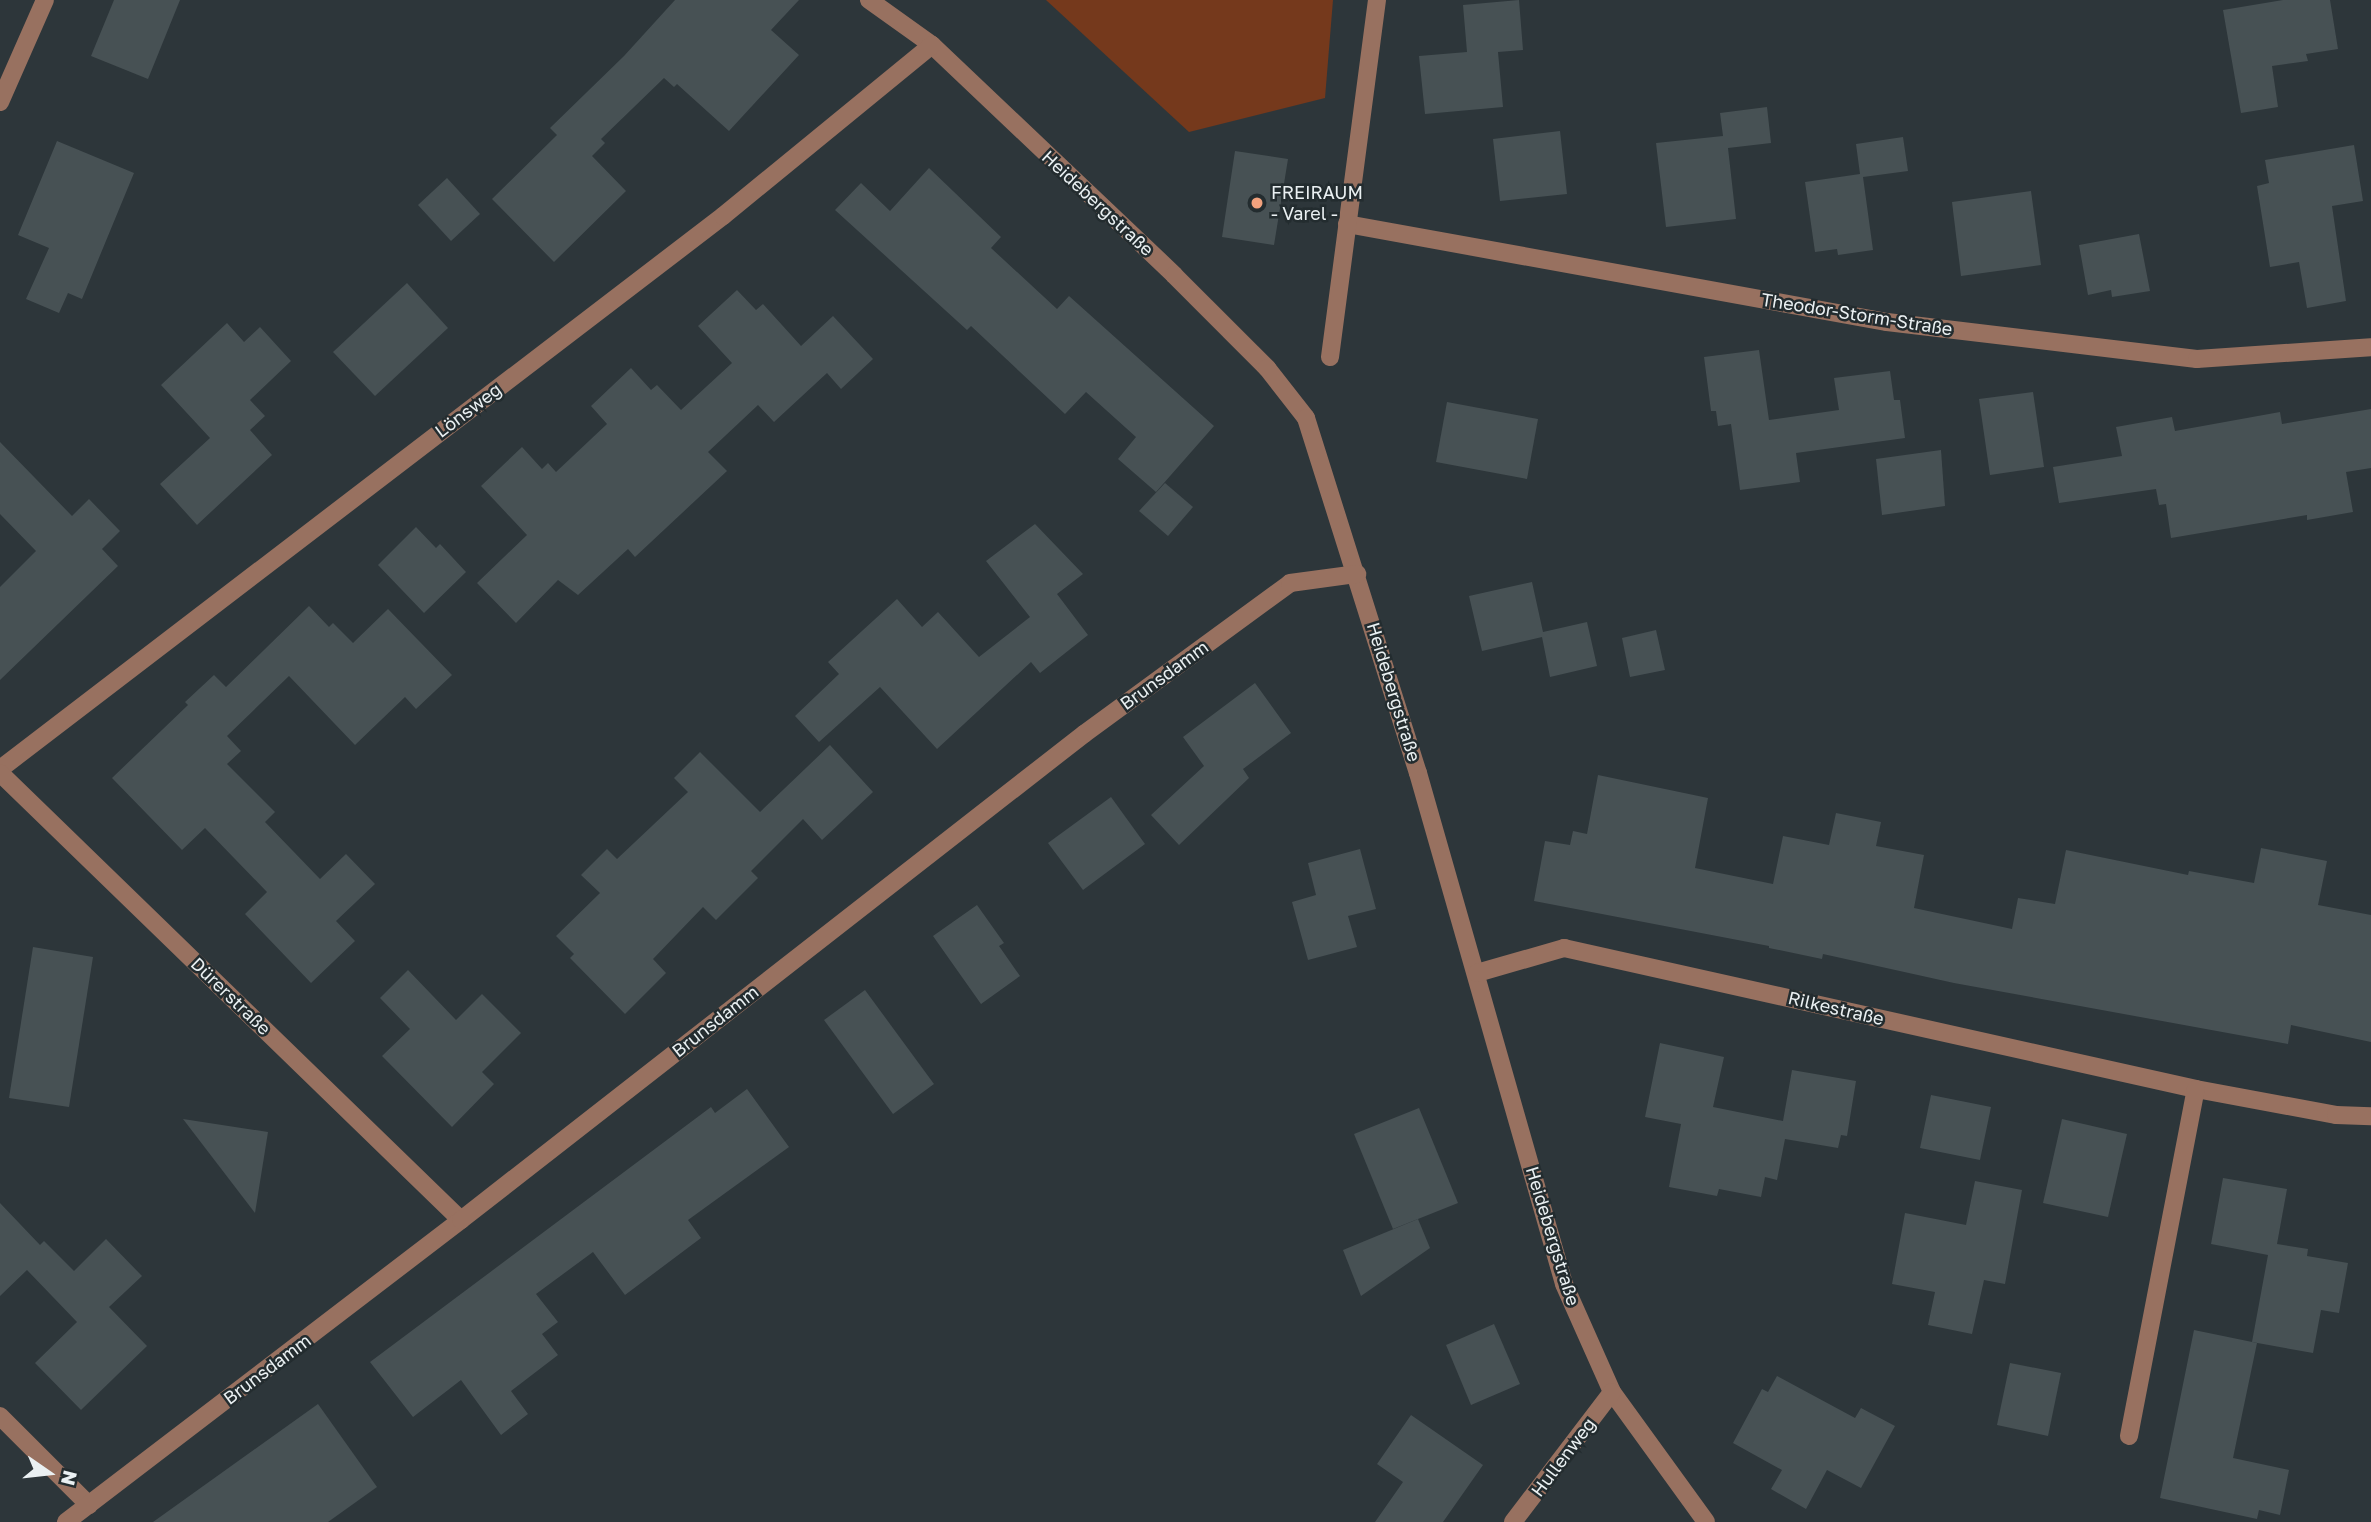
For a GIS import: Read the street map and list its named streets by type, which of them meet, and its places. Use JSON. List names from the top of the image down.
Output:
{
  "streets": {
    "street": [
      "Heidebergstraße",
      "Theodor-Storm-Straße",
      "Lönsweg",
      "Brunsdamm",
      "Dürerstraße",
      "Rilkestraße",
      "Hullenweg"
    ]
  },
  "crossings": [
    ["Heidebergstraße", "Lönsweg"],
    ["Heidebergstraße", "Brunsdamm"],
    ["Heidebergstraße", "Rilkestraße"],
    ["Heidebergstraße", "Hullenweg"],
    ["Lönsweg", "Dürerstraße"],
    ["Brunsdamm", "Dürerstraße"]
  ],
  "places": ["FREIRAUM - Varel -"],
  "north": "right"
}
